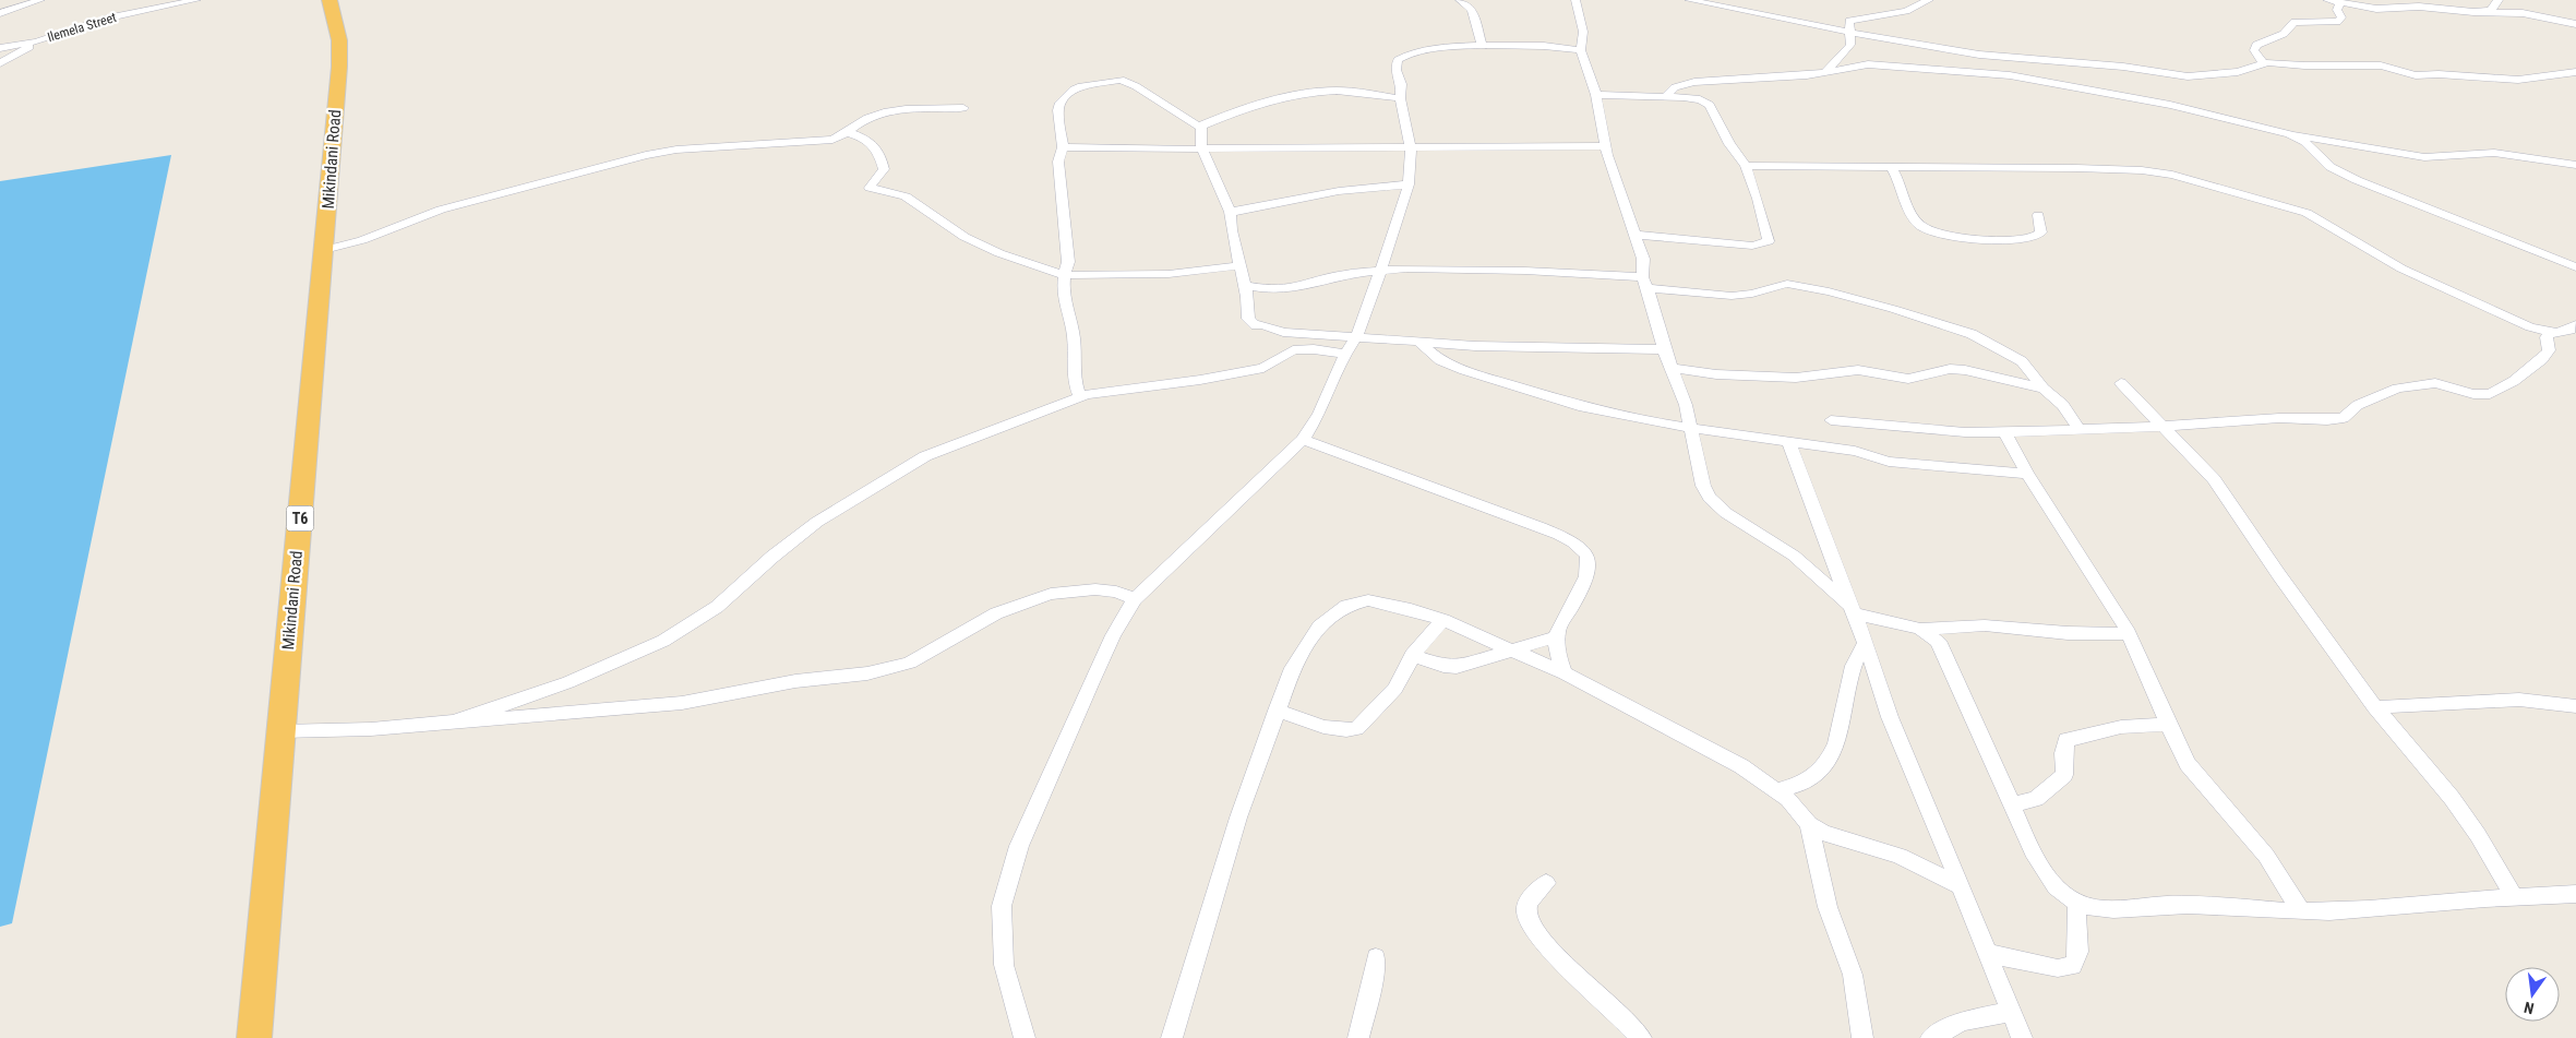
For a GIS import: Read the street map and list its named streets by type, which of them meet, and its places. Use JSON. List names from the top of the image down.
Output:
{
  "streets": {
    "highway": ["Mikindani Road", "T6"],
    "street": ["Ilemela Street"]
  },
  "north": "bottom"
}
